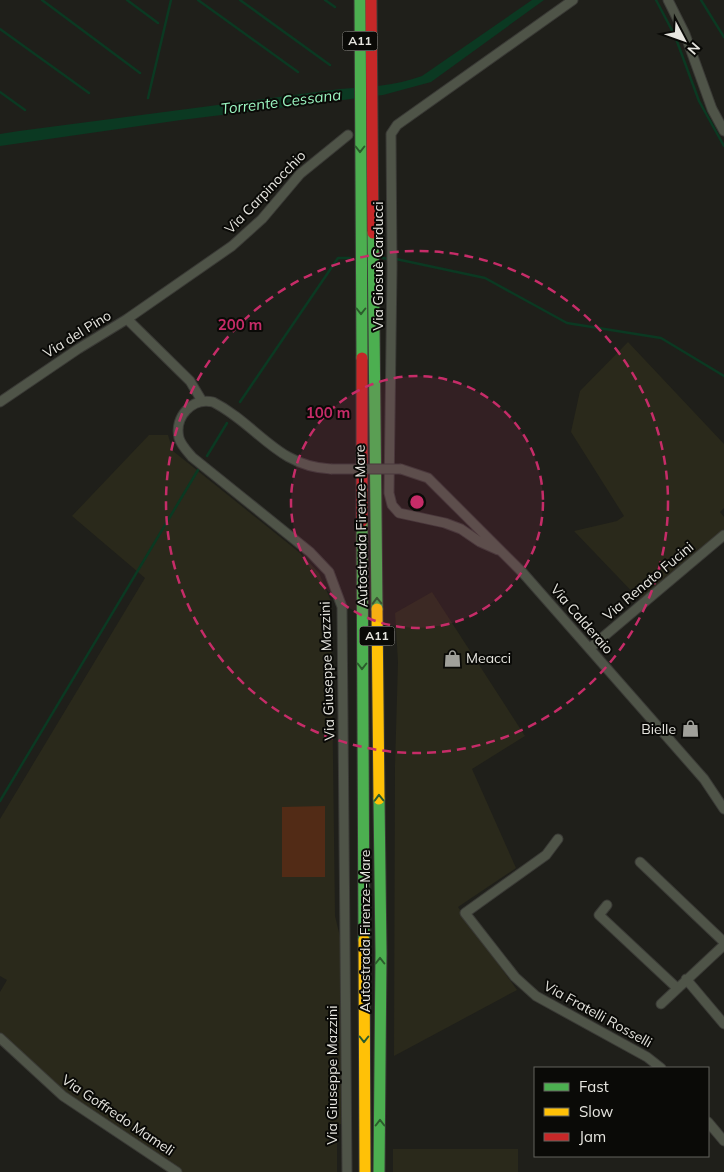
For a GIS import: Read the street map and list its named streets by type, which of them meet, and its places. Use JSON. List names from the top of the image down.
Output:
{
  "streets": {
    "highway": ["A11", "Autostrada Firenze-Mare"],
    "street": [
      "Via Carpinocchio",
      "Via Giosuè Carducci",
      "Via del Pino",
      "Via Renato Fucini",
      "Via Calderaio",
      "Via Giuseppe Mazzini",
      "Via Fratelli Rosselli",
      "Via Goffredo Mameli"
    ]
  },
  "crossings": [
    ["Via Carpinocchio", "Via del Pino"],
    ["Via Giosuè Carducci", "Via Calderaio"],
    ["Via del Pino", "Via Calderaio"],
    ["Via del Pino", "Via Giuseppe Mazzini"],
    ["Via Renato Fucini", "Via Calderaio"],
    ["Via Calderaio", "Via Giuseppe Mazzini"]
  ],
  "water": ["Torrente Cessana"],
  "places": {
    "shop": ["Meacci", "Bielle"]
  },
  "legend": ["Fast", "Slow", "Jam"],
  "north": "bottom right",
  "rings": ["200 m", "100 m"]
}
